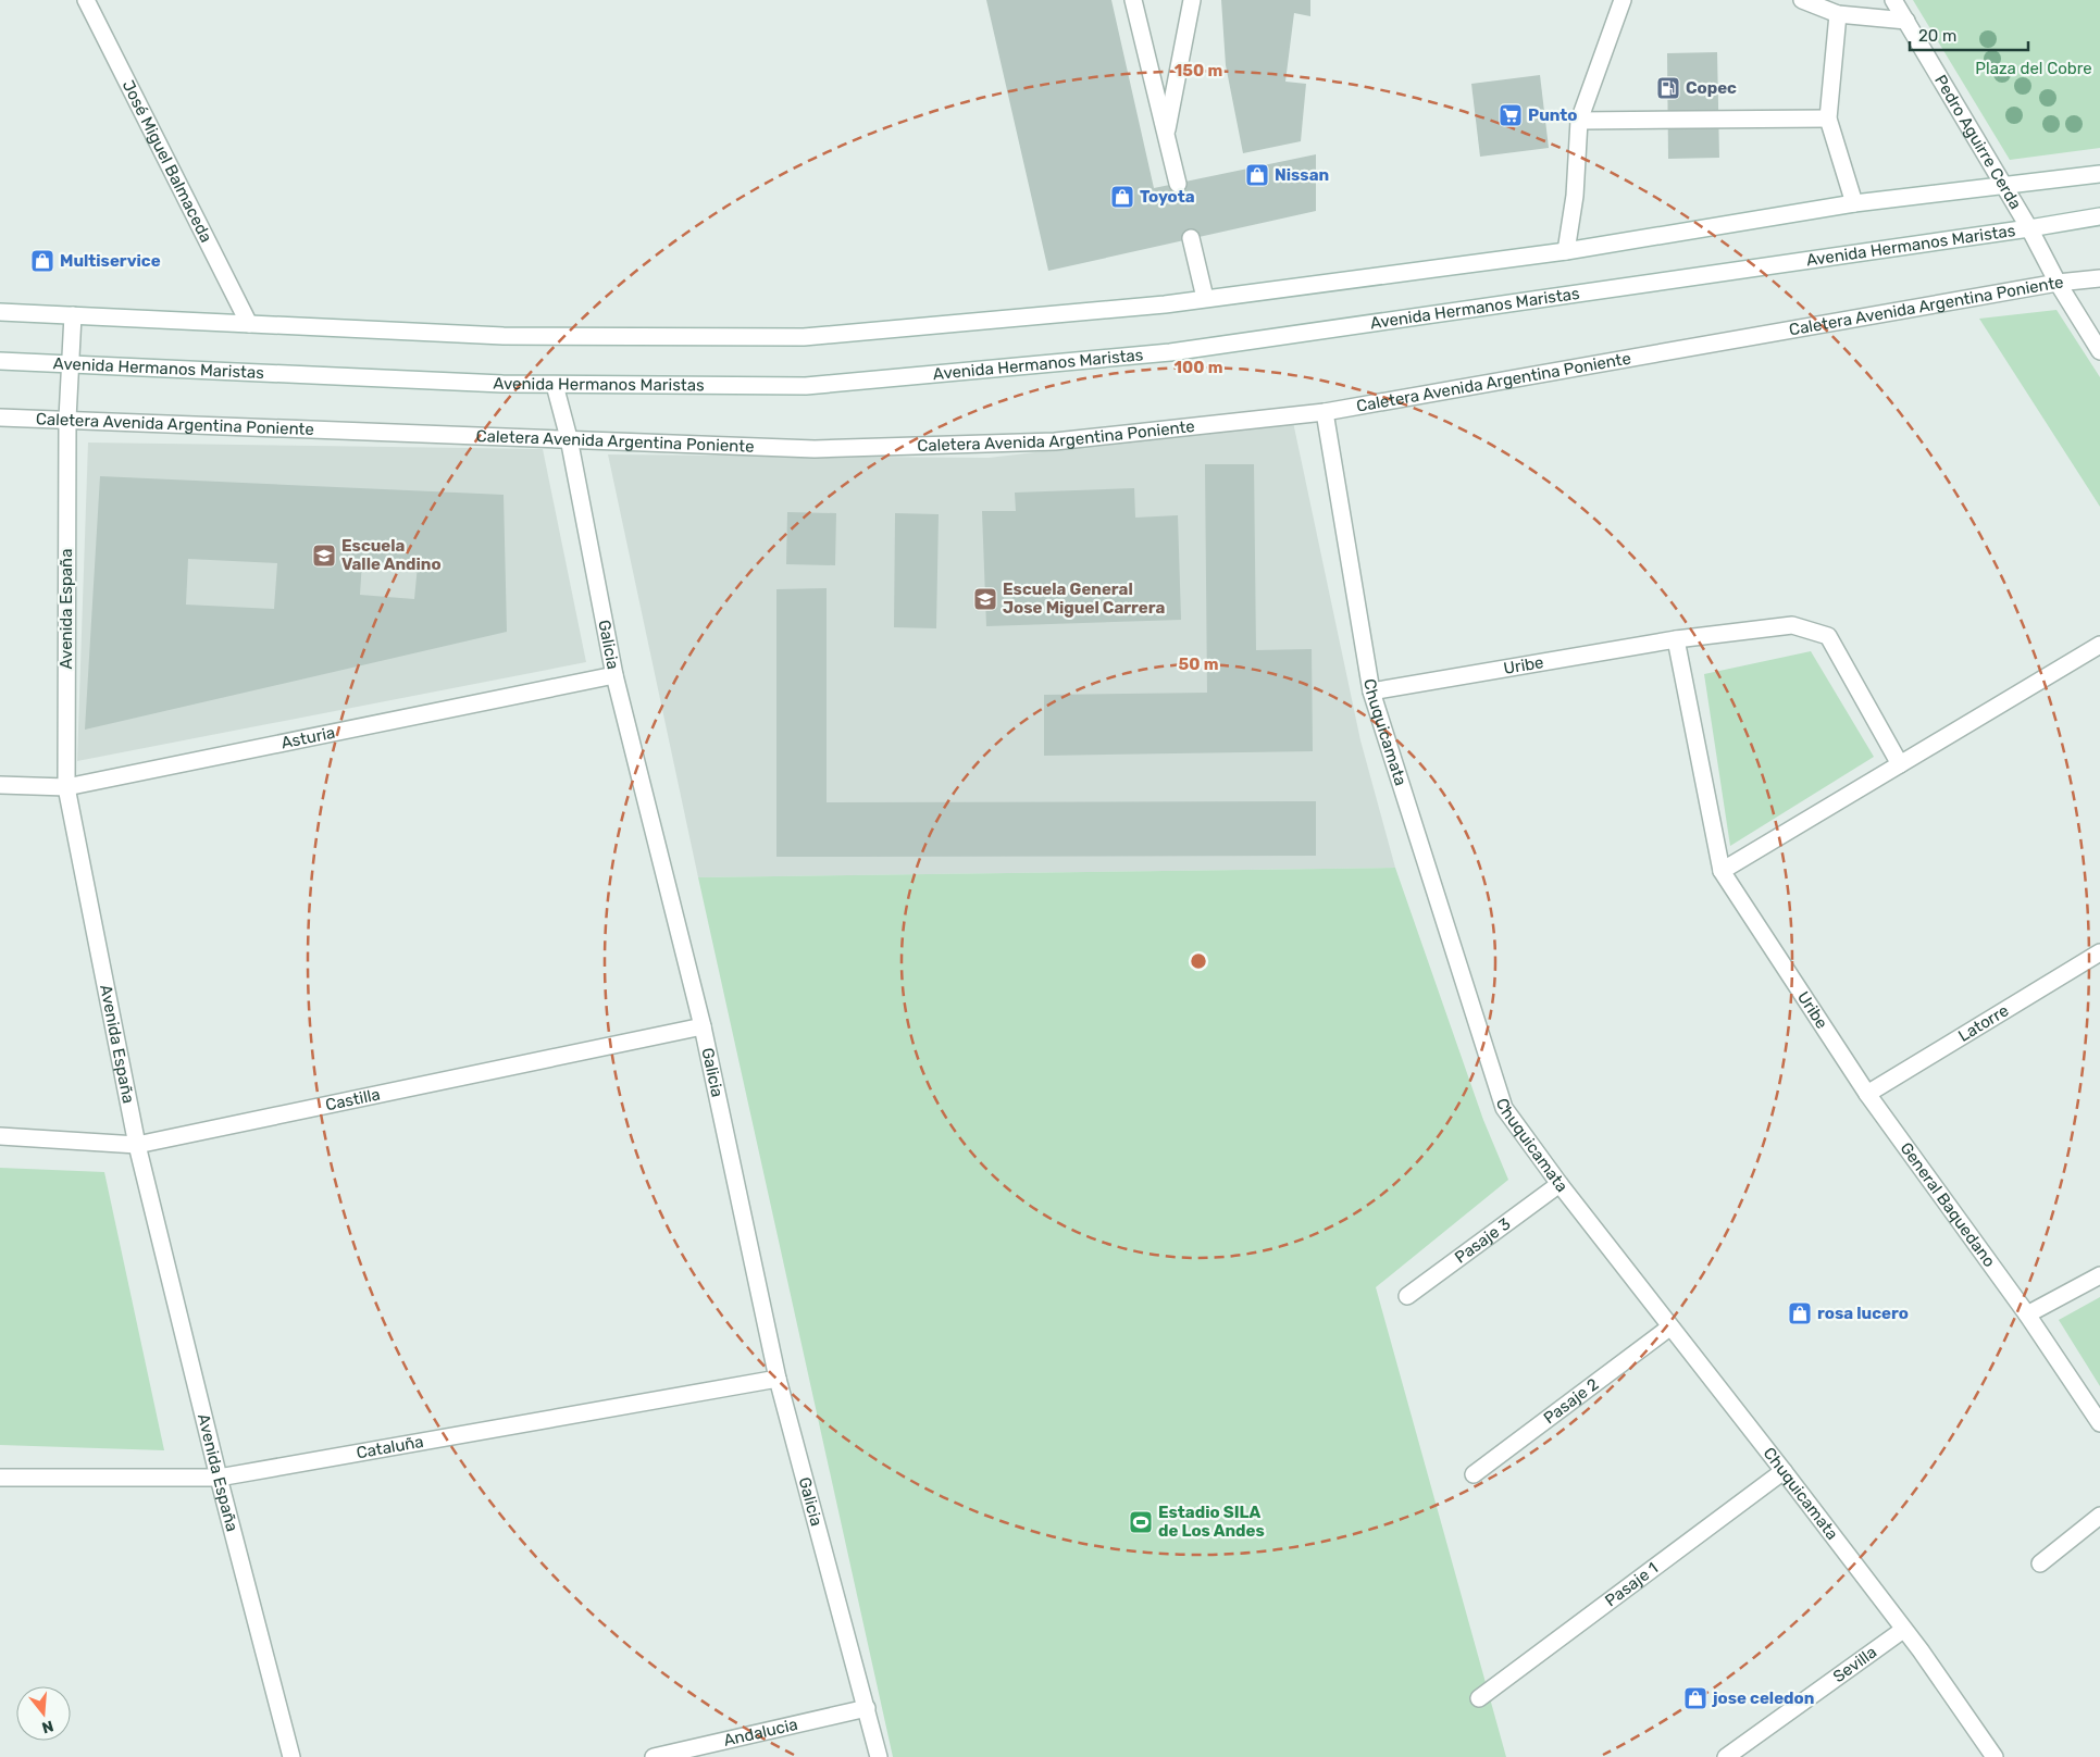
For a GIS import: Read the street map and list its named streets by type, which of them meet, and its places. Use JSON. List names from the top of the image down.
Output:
{
  "streets": {
    "street": [
      "Pedro Aguirre Cerda",
      "José Miguel Balmaceda",
      "Avenida Hermanos Maristas",
      "Caletera Avenida Argentina Poniente",
      "Avenida España",
      "Galicia",
      "Uribe",
      "Chuquicamata",
      "Asturia",
      "Latorre",
      "Castilla",
      "General Baquedano",
      "Pasaje 3",
      "Pasaje 2",
      "Cataluña",
      "Pasaje 1",
      "Sevilla",
      "Andalucia"
    ]
  },
  "crossings": [
    ["Pedro Aguirre Cerda", "Avenida Hermanos Maristas"],
    ["Pedro Aguirre Cerda", "Caletera Avenida Argentina Poniente"],
    ["Avenida Hermanos Maristas", "Avenida España"],
    ["Avenida Hermanos Maristas", "Galicia"],
    ["Caletera Avenida Argentina Poniente", "Avenida España"],
    ["Caletera Avenida Argentina Poniente", "Galicia"],
    ["Caletera Avenida Argentina Poniente", "Chuquicamata"],
    ["Avenida España", "Asturia"],
    ["Avenida España", "Castilla"],
    ["Avenida España", "Cataluña"],
    ["Galicia", "Asturia"],
    ["Galicia", "Castilla"],
    ["Galicia", "Cataluña"],
    ["Galicia", "Andalucia"],
    ["Uribe", "Chuquicamata"],
    ["Uribe", "Latorre"],
    ["Uribe", "General Baquedano"],
    ["Chuquicamata", "Pasaje 3"],
    ["Chuquicamata", "Pasaje 2"],
    ["Chuquicamata", "Pasaje 1"],
    ["Chuquicamata", "Sevilla"],
    ["Latorre", "General Baquedano"]
  ],
  "parks": ["Plaza del Cobre"],
  "places": {
    "fuel station": ["Copec"],
    "supermarket": ["Punto"],
    "shop": [
      "Nissan",
      "Toyota",
      "Multiservice",
      "rosa lucero",
      "jose celedon"
    ],
    "school or university": ["Escuela Valle Andino", "Escuela General Jose Miguel Carrera"],
    "sports": ["Estadio SILA de Los Andes"]
  },
  "scale_bar": "20 m",
  "north": "bottom",
  "rings": ["150 m", "100 m", "50 m"]
}
